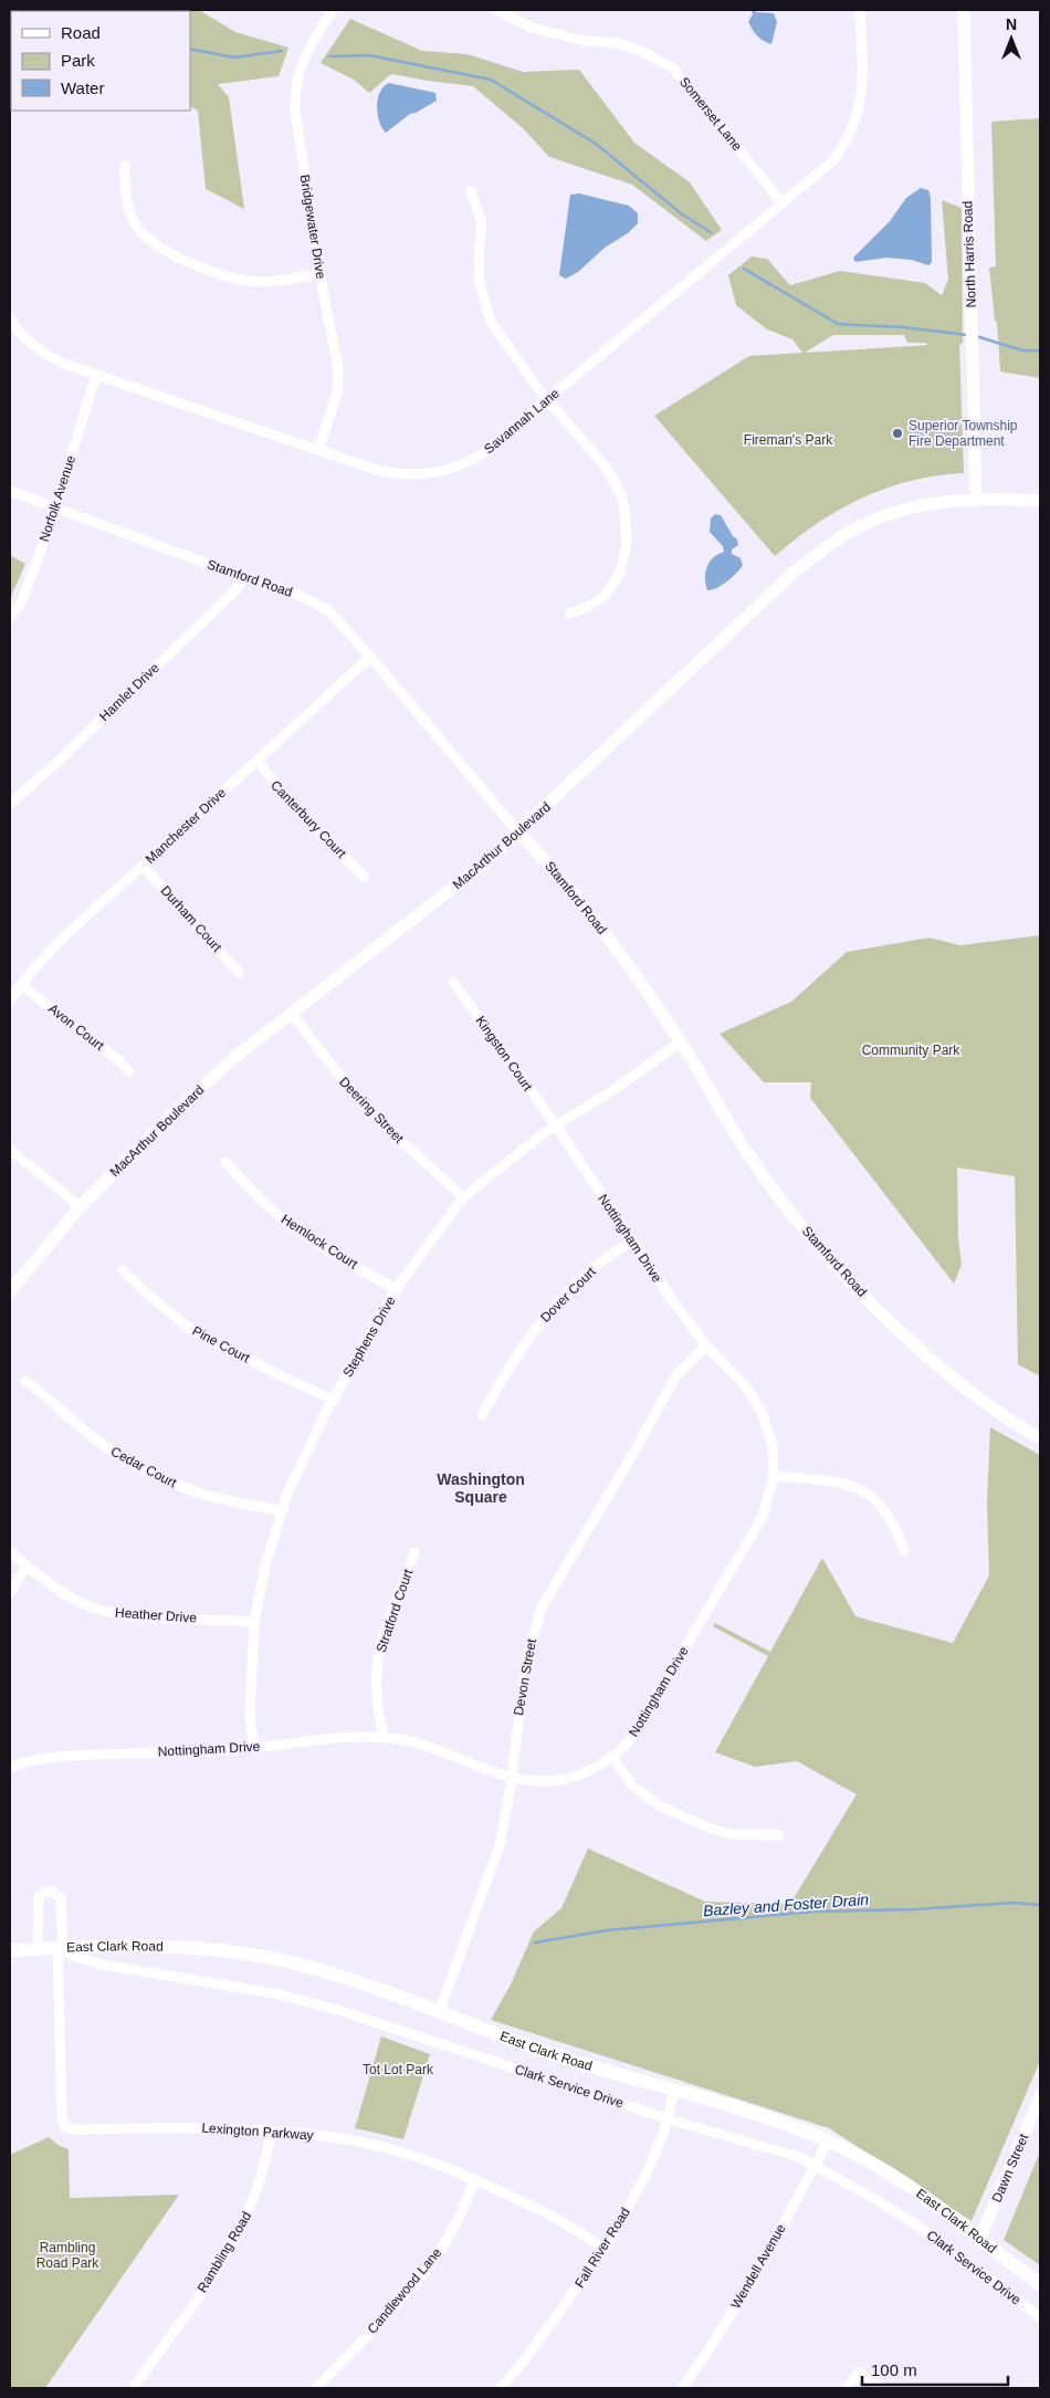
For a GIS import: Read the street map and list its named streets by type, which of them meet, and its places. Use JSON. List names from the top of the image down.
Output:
{
  "streets": {
    "main road": ["East Clark Road"],
    "street": [
      "Somerset Lane",
      "Bridgewater Drive",
      "North Harris Road",
      "Savannah Lane",
      "Norfolk Avenue",
      "Stamford Road",
      "Hamlet Drive",
      "Canterbury Court",
      "Manchester Drive",
      "MacArthur Boulevard",
      "Durham Court",
      "Avon Court",
      "Kingston Court",
      "Deering Street",
      "Nottingham Drive",
      "Hemlock Court",
      "Dover Court",
      "Stephens Drive",
      "Pine Court",
      "Cedar Court",
      "Stratford Court",
      "Heather Drive",
      "Devon Street",
      "Clark Service Drive",
      "Lexington Parkway",
      "Dawn Street",
      "Fall River Road",
      "Rambling Road",
      "Wendell Avenue",
      "Candlewood Lane"
    ]
  },
  "crossings": [
    ["Somerset Lane", "Savannah Lane"],
    ["Bridgewater Drive", "Savannah Lane"],
    ["North Harris Road", "MacArthur Boulevard"],
    ["Savannah Lane", "Norfolk Avenue"],
    ["Norfolk Avenue", "Stamford Road"],
    ["Stamford Road", "Hamlet Drive"],
    ["Stamford Road", "Manchester Drive"],
    ["Stamford Road", "MacArthur Boulevard"],
    ["Stamford Road", "Stephens Drive"],
    ["Canterbury Court", "Manchester Drive"],
    ["Manchester Drive", "Durham Court"],
    ["Manchester Drive", "Avon Court"],
    ["MacArthur Boulevard", "Deering Street"],
    ["Kingston Court", "Nottingham Drive"],
    ["Kingston Court", "Stephens Drive"],
    ["Deering Street", "Stephens Drive"],
    ["Nottingham Drive", "Dover Court"],
    ["Nottingham Drive", "Stephens Drive"],
    ["Nottingham Drive", "Stratford Court"],
    ["Nottingham Drive", "Devon Street"],
    ["Hemlock Court", "Stephens Drive"],
    ["Stephens Drive", "Pine Court"],
    ["Stephens Drive", "Cedar Court"],
    ["Stephens Drive", "Heather Drive"],
    ["Devon Street", "East Clark Road"],
    ["East Clark Road", "Clark Service Drive"],
    ["East Clark Road", "Lexington Parkway"],
    ["East Clark Road", "Dawn Street"],
    ["East Clark Road", "Fall River Road"],
    ["East Clark Road", "Wendell Avenue"],
    ["Clark Service Drive", "Lexington Parkway"],
    ["Clark Service Drive", "Fall River Road"],
    ["Clark Service Drive", "Wendell Avenue"],
    ["Lexington Parkway", "Fall River Road"],
    ["Lexington Parkway", "Rambling Road"],
    ["Lexington Parkway", "Candlewood Lane"]
  ],
  "districts": ["Washington Square"],
  "water": ["Bazley and Foster Drain"],
  "parks": [
    "Fireman's Park",
    "Community Park",
    "Tot Lot Park",
    "Rambling Road Park"
  ],
  "places": ["Superior Township Fire Department"],
  "legend": ["Road", "Park", "Water"],
  "scale_bar": "100 m",
  "north": "top"
}
